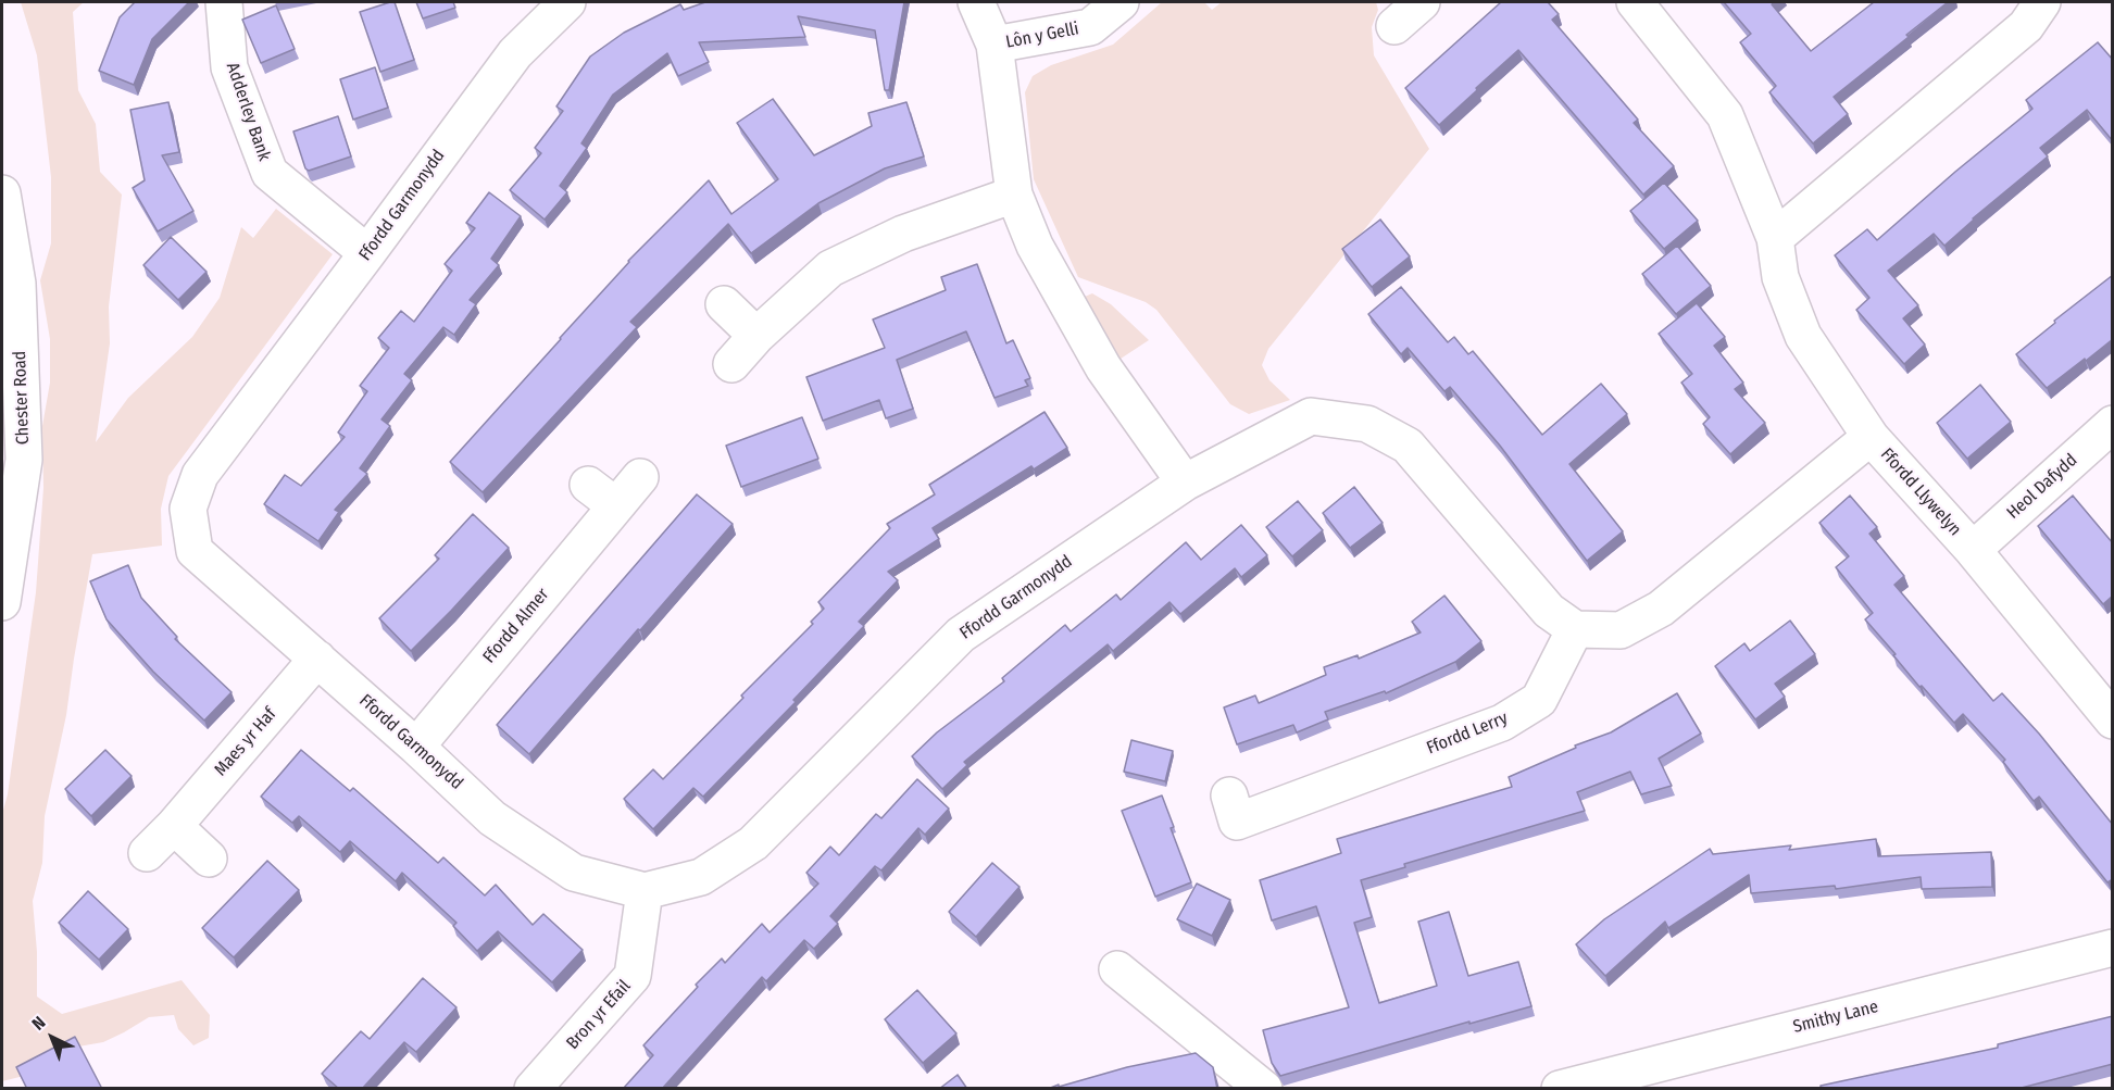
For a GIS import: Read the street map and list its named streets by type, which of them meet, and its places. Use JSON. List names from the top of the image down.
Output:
{
  "streets": {
    "street": [
      "Lôn y Gelli",
      "Adderley Bank",
      "Ffordd Garmonydd",
      "Chester Road",
      "Heol Dafydd",
      "Ffordd Llywelyn",
      "Ffordd Almer",
      "Ffordd Lerry",
      "Maes yr Haf",
      "Bron yr Efail",
      "Smithy Lane"
    ]
  },
  "crossings": [
    ["Adderley Bank", "Ffordd Garmonydd"],
    ["Ffordd Garmonydd", "Ffordd Almer"],
    ["Ffordd Garmonydd", "Ffordd Lerry"],
    ["Ffordd Garmonydd", "Maes yr Haf"],
    ["Ffordd Garmonydd", "Bron yr Efail"],
    ["Heol Dafydd", "Ffordd Llywelyn"]
  ],
  "north": "top left"
}
